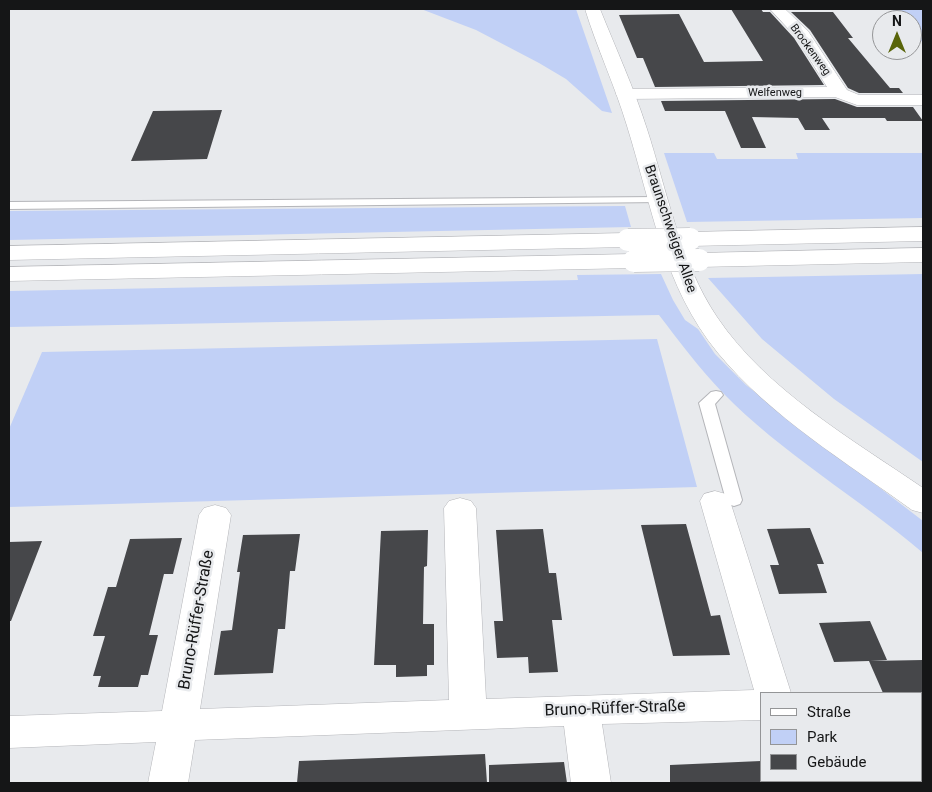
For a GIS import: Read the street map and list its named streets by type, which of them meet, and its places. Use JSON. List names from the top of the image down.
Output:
{
  "streets": {
    "main road": [
      "Brockenweg",
      "Welfenweg",
      "Braunschweiger Allee",
      "Bruno-Rüffer-Straße"
    ]
  },
  "crossings": [
    ["Brockenweg", "Welfenweg"],
    ["Welfenweg", "Braunschweiger Allee"]
  ],
  "legend": ["Straße", "Park", "Gebäude"],
  "north": "top"
}
